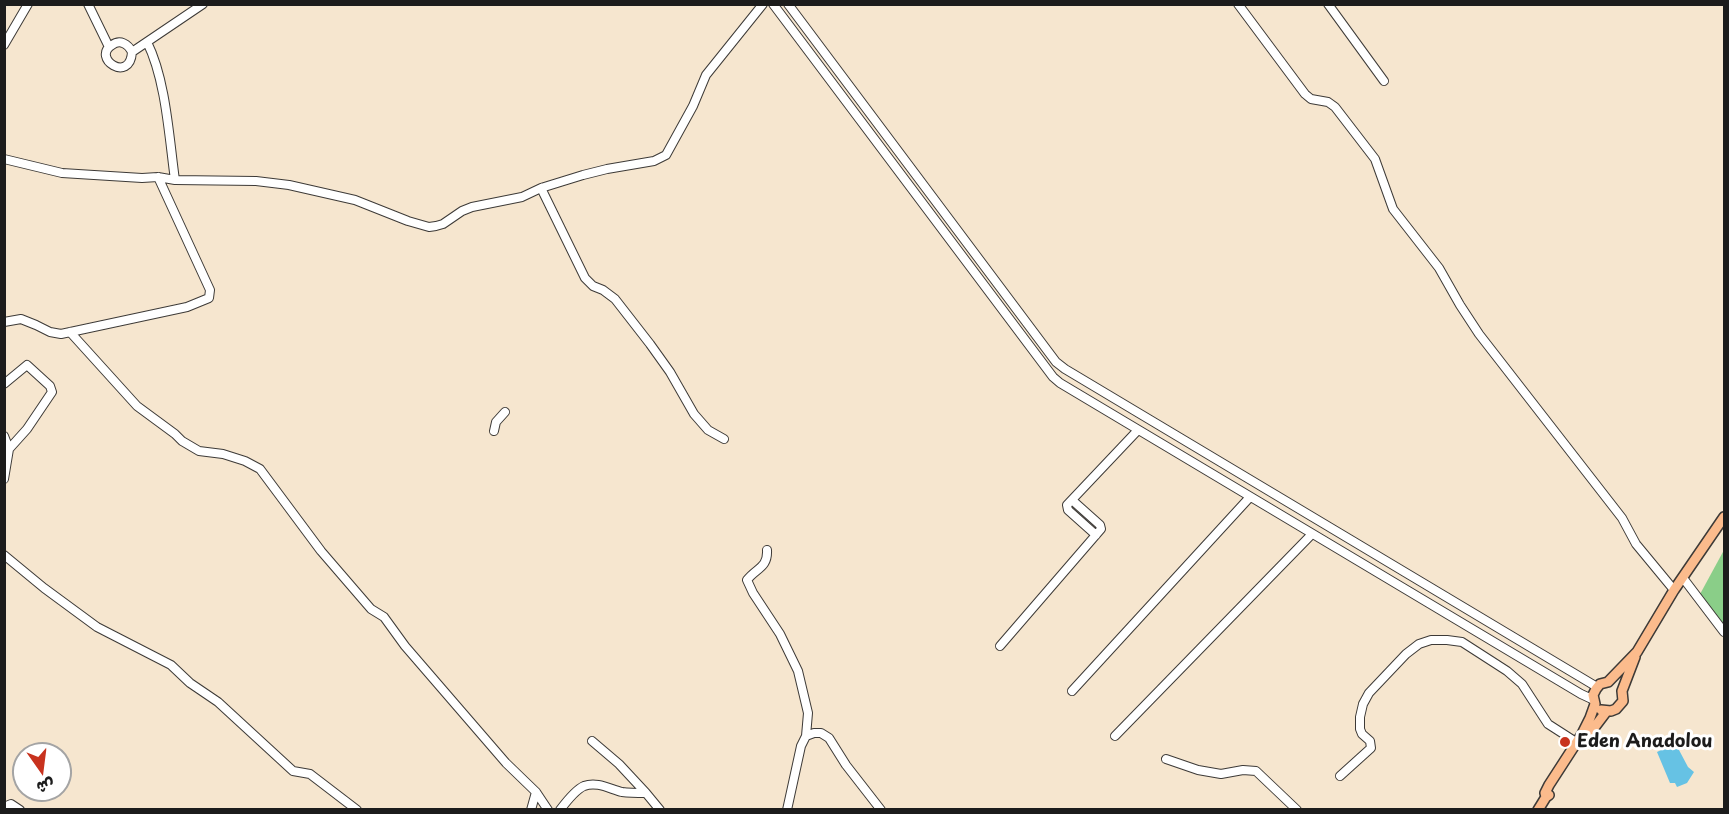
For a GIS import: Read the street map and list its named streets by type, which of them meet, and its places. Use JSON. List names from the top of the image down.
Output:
{
  "places": ["Eden Anadolou"],
  "north": "bottom"
}
